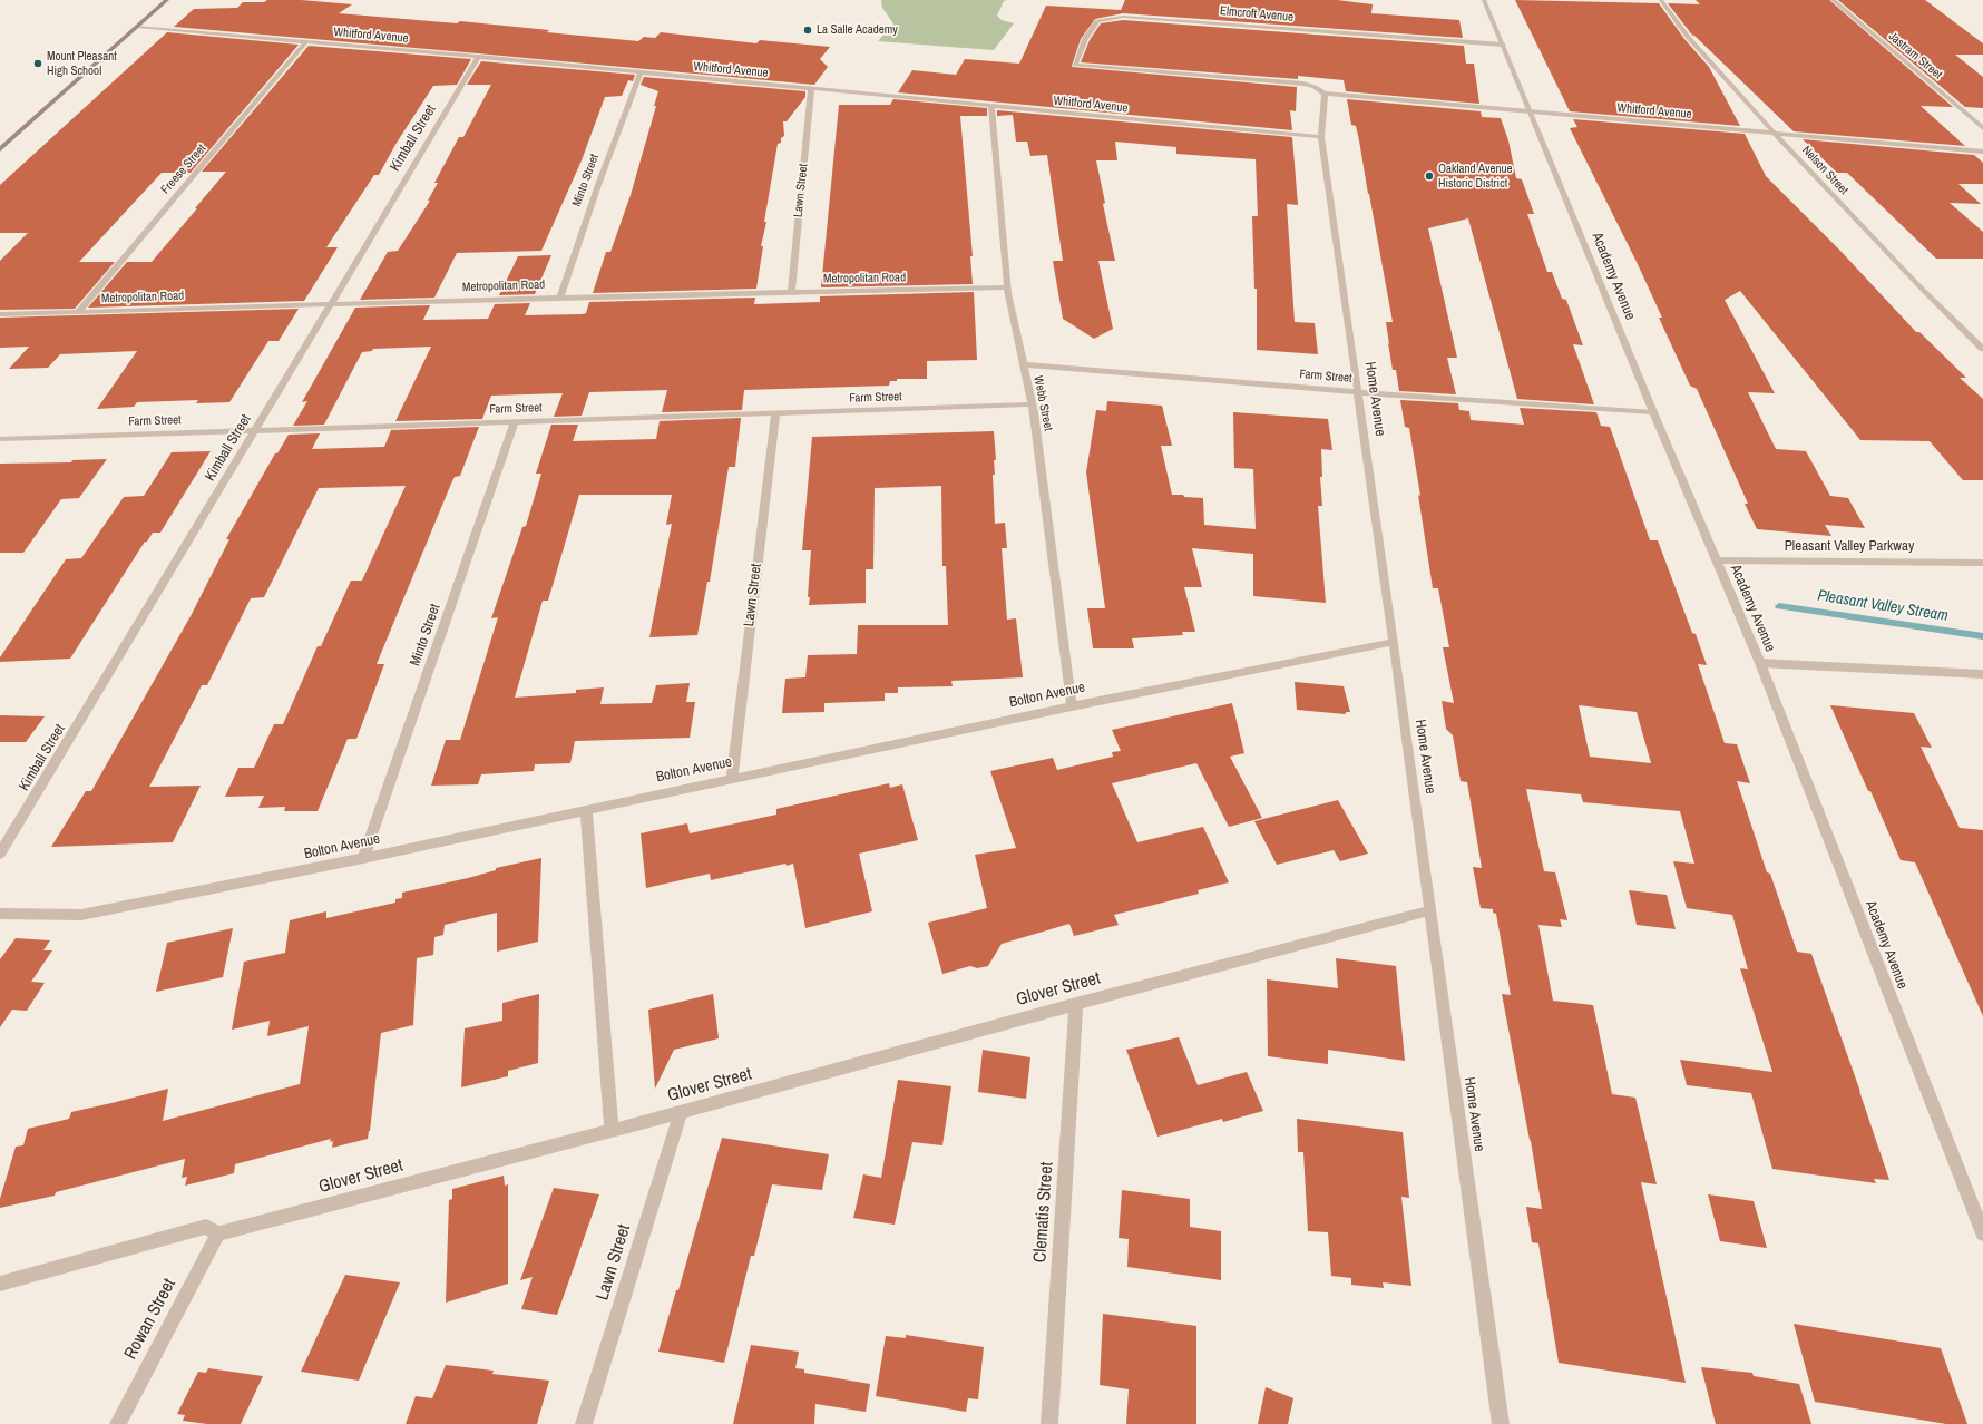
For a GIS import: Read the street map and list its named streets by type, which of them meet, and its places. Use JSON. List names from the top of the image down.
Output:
{
  "streets": {
    "street": [
      "Elmcroft Avenue",
      "Whitford Avenue",
      "Jastram Street",
      "Kimball Street",
      "Freese Street",
      "Nelson Street",
      "Minto Street",
      "Lawn Street",
      "Academy Avenue",
      "Metropolitan Road",
      "Farm Street",
      "Home Avenue",
      "Webb Street",
      "Pleasant Valley Parkway",
      "Bolton Avenue",
      "Glover Street",
      "Clematis Street",
      "Rowan Street"
    ]
  },
  "crossings": [
    ["Elmcroft Avenue", "Whitford Avenue"],
    ["Elmcroft Avenue", "Academy Avenue"],
    ["Elmcroft Avenue", "Home Avenue"],
    ["Whitford Avenue", "Kimball Street"],
    ["Whitford Avenue", "Freese Street"],
    ["Whitford Avenue", "Nelson Street"],
    ["Whitford Avenue", "Minto Street"],
    ["Whitford Avenue", "Lawn Street"],
    ["Whitford Avenue", "Academy Avenue"],
    ["Whitford Avenue", "Home Avenue"],
    ["Whitford Avenue", "Webb Street"],
    ["Kimball Street", "Metropolitan Road"],
    ["Kimball Street", "Farm Street"],
    ["Freese Street", "Metropolitan Road"],
    ["Minto Street", "Metropolitan Road"],
    ["Minto Street", "Farm Street"],
    ["Minto Street", "Bolton Avenue"],
    ["Lawn Street", "Metropolitan Road"],
    ["Lawn Street", "Farm Street"],
    ["Lawn Street", "Bolton Avenue"],
    ["Lawn Street", "Glover Street"],
    ["Academy Avenue", "Farm Street"],
    ["Academy Avenue", "Pleasant Valley Parkway"],
    ["Metropolitan Road", "Webb Street"],
    ["Farm Street", "Home Avenue"],
    ["Farm Street", "Webb Street"],
    ["Home Avenue", "Bolton Avenue"],
    ["Home Avenue", "Glover Street"],
    ["Webb Street", "Bolton Avenue"],
    ["Glover Street", "Clematis Street"],
    ["Glover Street", "Rowan Street"]
  ],
  "water": ["Pleasant Valley Stream"],
  "places": ["La Salle Academy", "Mount Pleasant High School", "Oakland Avenue Historic District"]
}
